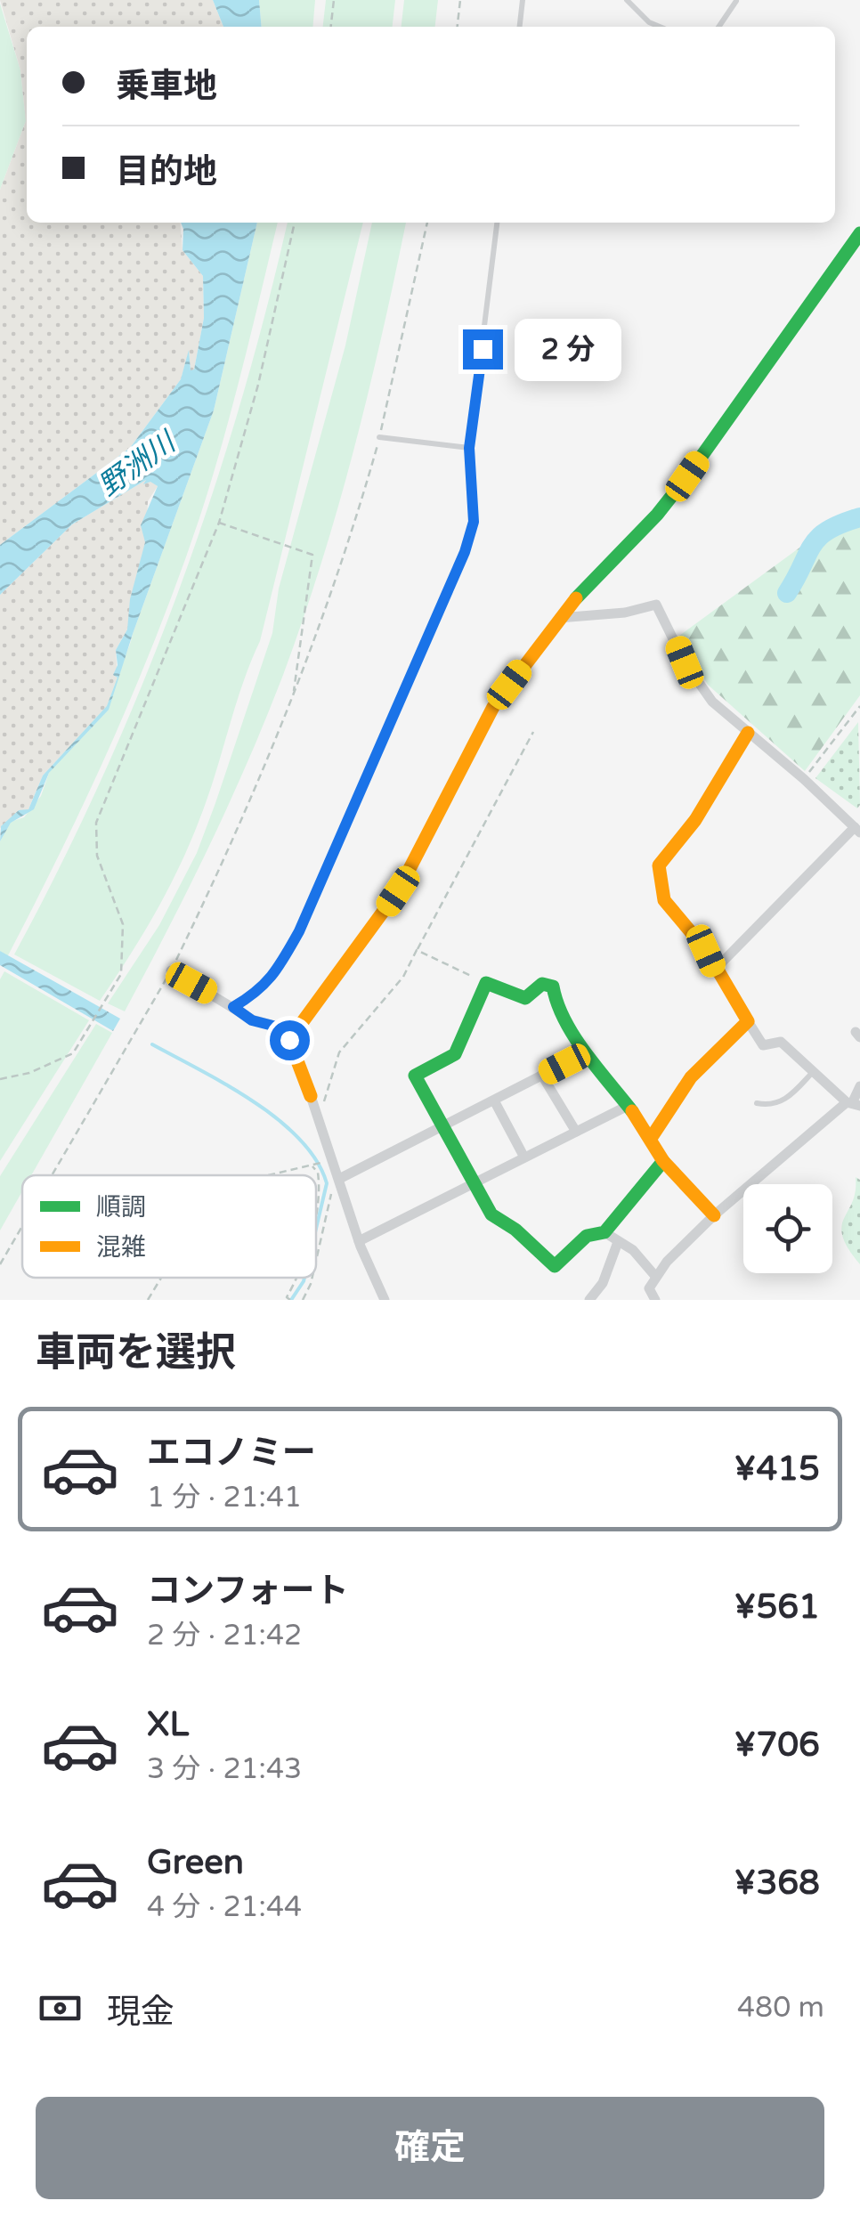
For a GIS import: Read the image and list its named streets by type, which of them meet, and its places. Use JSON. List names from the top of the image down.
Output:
{
  "water": ["野洲川"],
  "legend": ["順調", "混雑"],
  "page": {
    "banner": ["乗車地", "目的地"],
    "bubble": "2 分",
    "heading": "車両を選択",
    "list": [
      {
        "name": "エコノミー",
        "note": "1 分 · 21:41",
        "value": "¥415"
      },
      {
        "name": "コンフォート",
        "note": "2 分 · 21:42",
        "value": "¥561"
      },
      {
        "name": "XL",
        "note": "3 分 · 21:43",
        "value": "¥706"
      },
      {
        "name": "Green",
        "note": "4 分 · 21:44",
        "value": "¥368"
      }
    ],
    "pay": ["現金", "480 m"],
    "buttons": "確定"
  }
}
